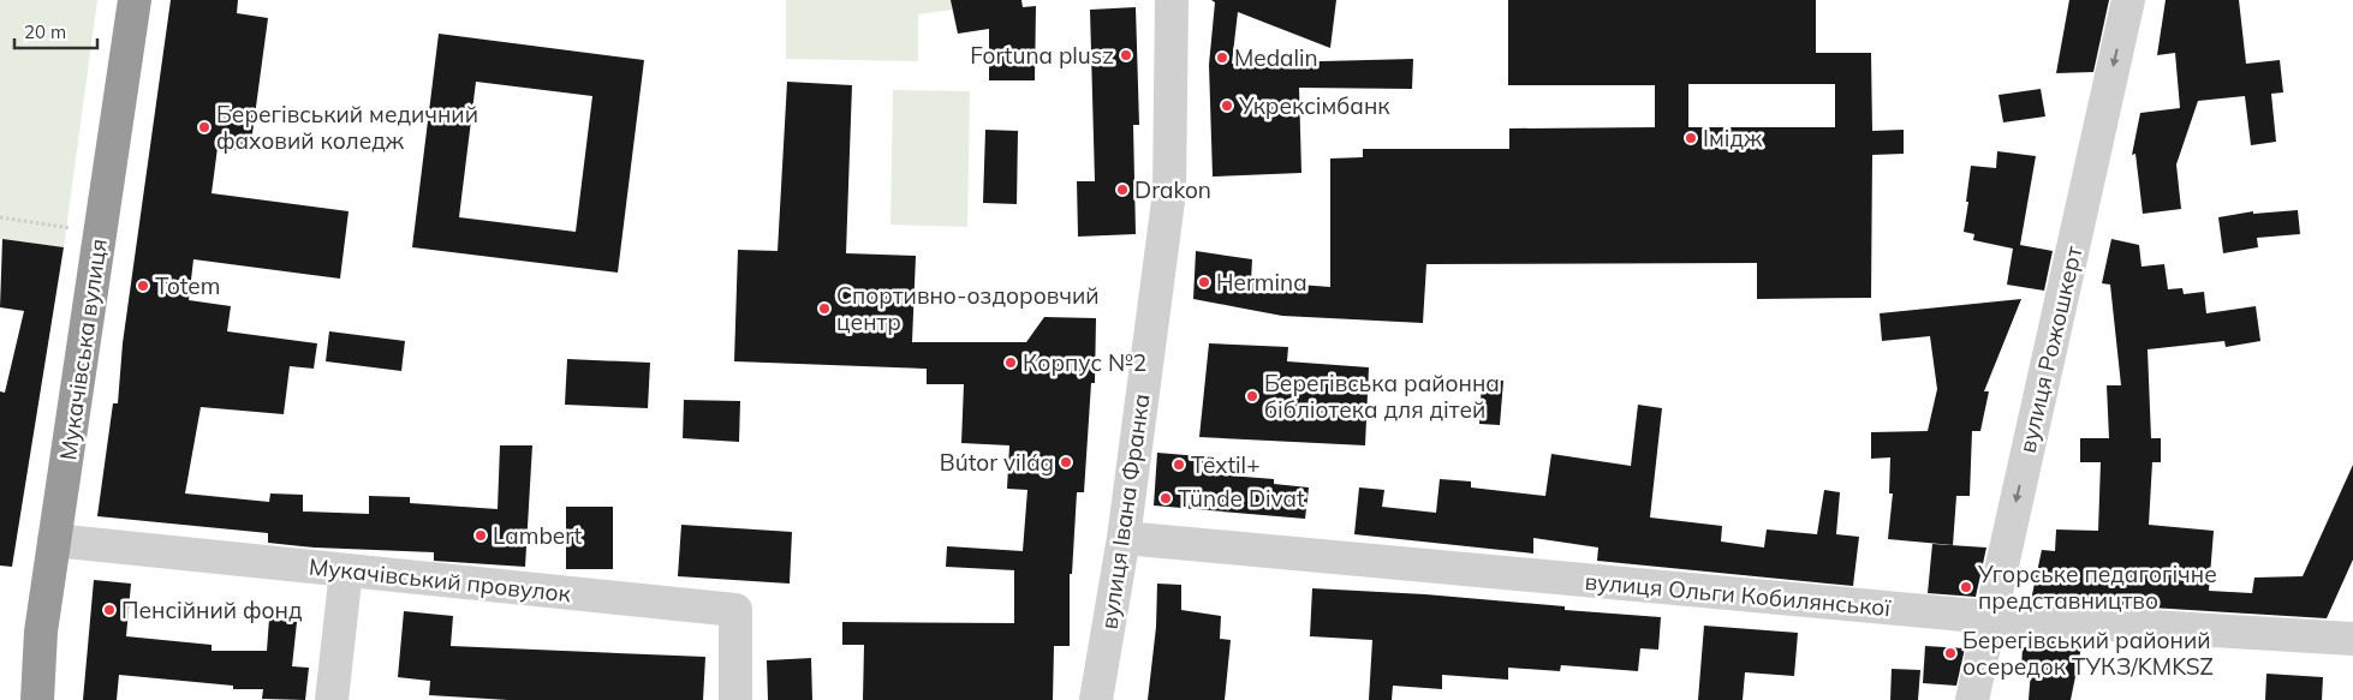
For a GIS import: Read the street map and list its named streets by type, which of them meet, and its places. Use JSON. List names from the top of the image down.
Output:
{
  "streets": {
    "highway": ["Мукачівська вулиця"],
    "street": [
      "вулиця Рожошкерт",
      "вулиця Івана Франка",
      "Мукачівський провулок",
      "вулиця Ольги Кобилянської"
    ]
  },
  "crossings": [
    ["Мукачівська вулиця", "Мукачівський провулок"],
    ["вулиця Рожошкерт", "вулиця Ольги Кобилянської"],
    ["вулиця Івана Франка", "вулиця Ольги Кобилянської"]
  ],
  "one_way": ["вулиця Рожошкерт"],
  "places": [
    "Fortuna plusz",
    "Medalin",
    "Укрексімбанк",
    "Берегівський медичний фаховий коледж",
    "Імідж",
    "Drakon",
    "Hermina",
    "Totem",
    "Спортивно-оздоровчий центр",
    "Корпус №2",
    "Берегівська районна бібліотека для дітей",
    "Bútor világ",
    "Textil+",
    "Tünde Divat",
    "Lambert",
    "Угорське педагогічне представництво",
    "Пенсійний фонд",
    "Берегівський районий осередок ТУКЗ/KMKSZ"
  ],
  "scale_bar": "20 m"
}
